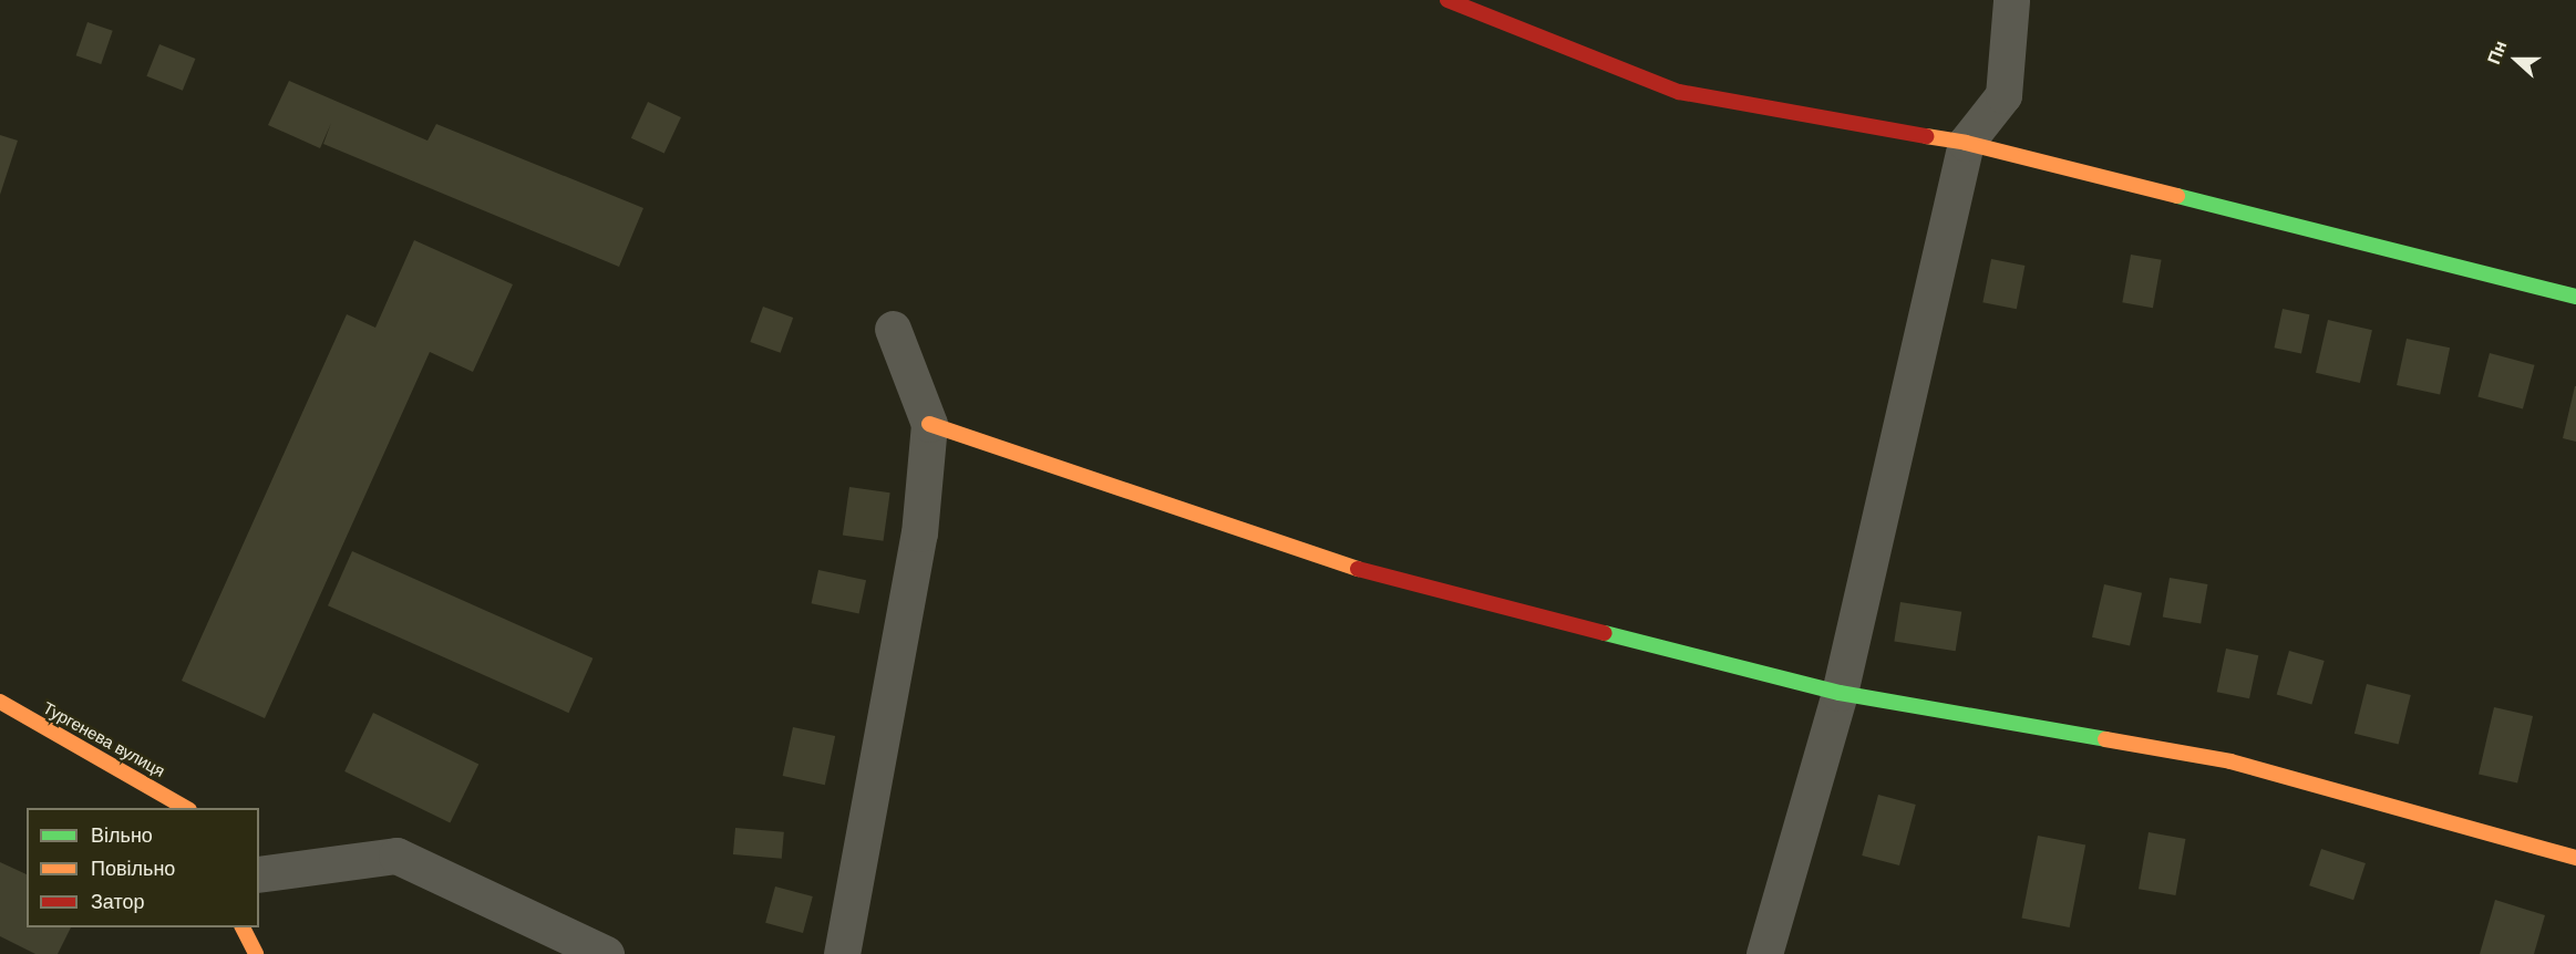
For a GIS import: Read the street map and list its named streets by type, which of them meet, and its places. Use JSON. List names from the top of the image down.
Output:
{
  "streets": {
    "street": ["Тургенева вулиця"]
  },
  "legend": ["Вільно", "Повільно", "Затор"],
  "north": "left"
}
